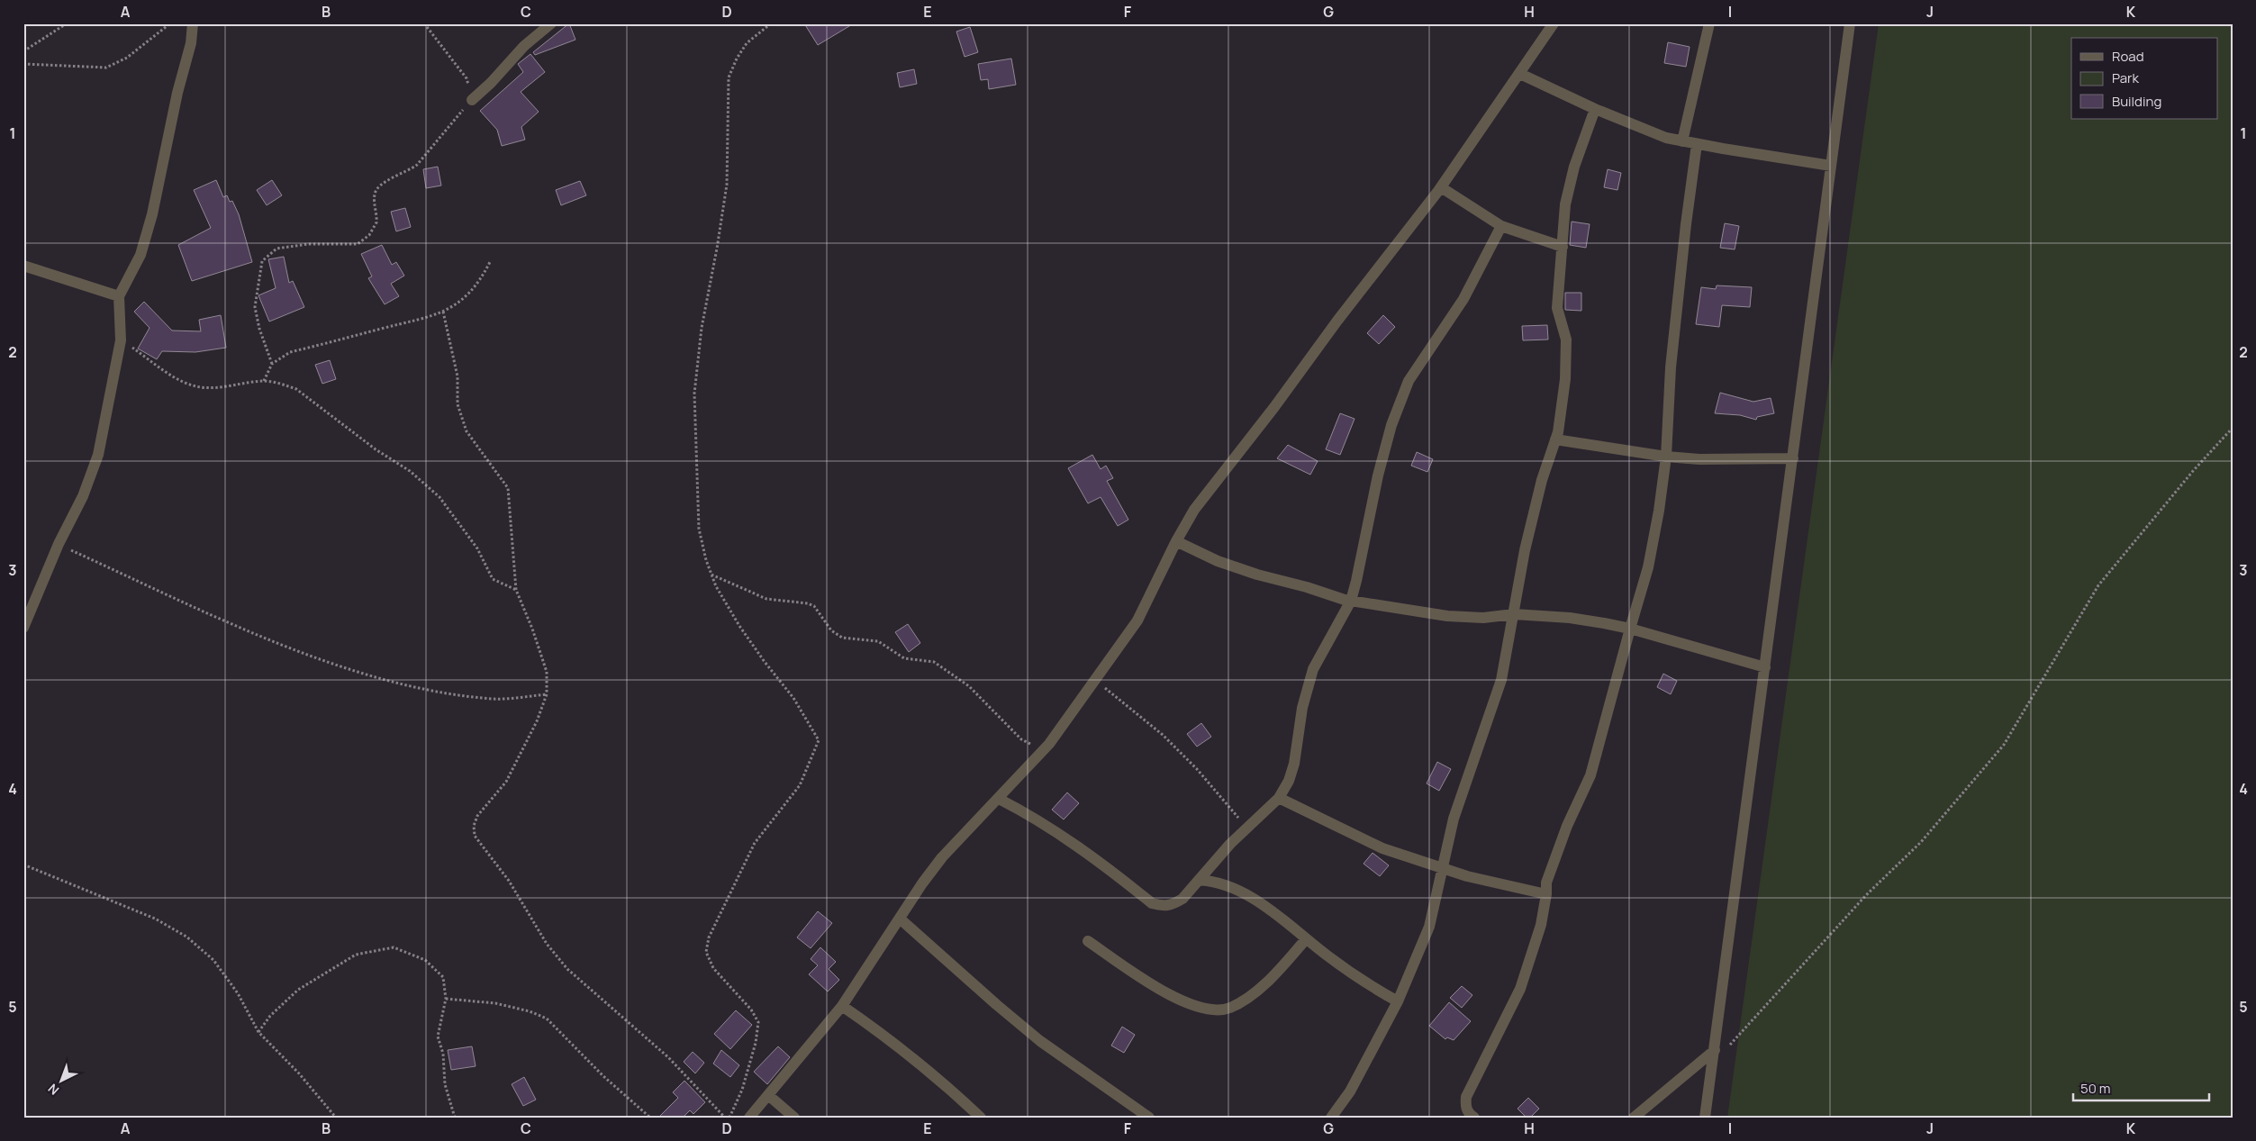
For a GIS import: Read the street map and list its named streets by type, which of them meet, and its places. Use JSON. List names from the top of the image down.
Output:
{
  "legend": ["Road", "Park", "Building"],
  "scale_bar": "50 m",
  "north": "bottom left",
  "grid": {
    "columns": [
      "A",
      "B",
      "C",
      "D",
      "E",
      "F",
      "G",
      "H",
      "I",
      "J",
      "K"
    ],
    "rows": [
      "1",
      "2",
      "3",
      "4",
      "5"
    ]
  }
}
